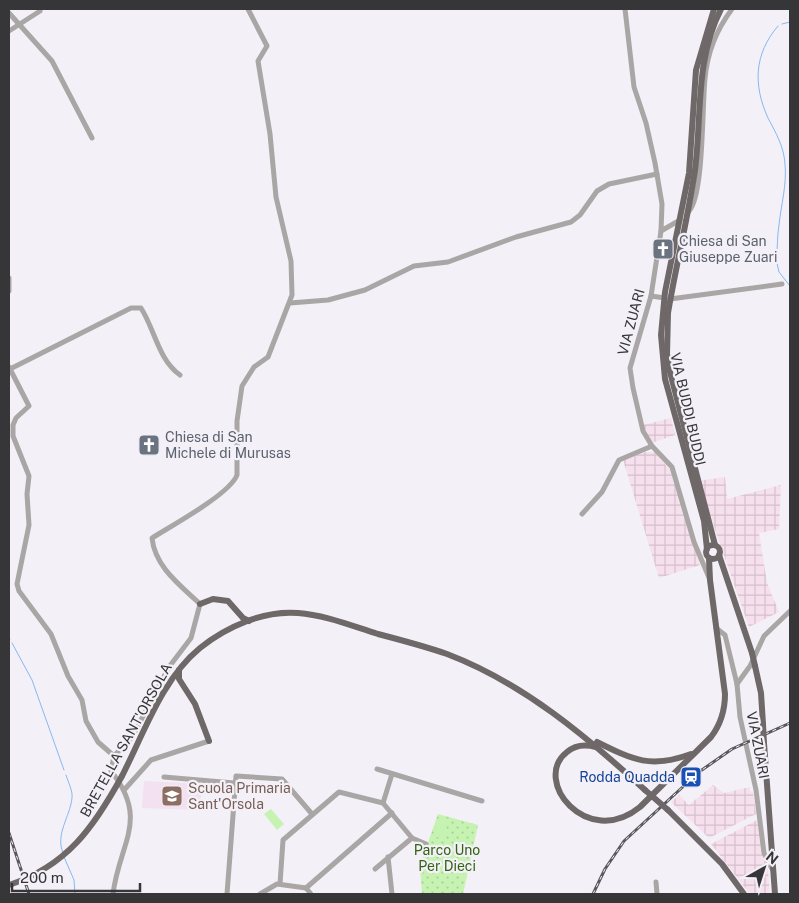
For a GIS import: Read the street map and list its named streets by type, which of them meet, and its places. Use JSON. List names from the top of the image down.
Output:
{
  "streets": {
    "main road": ["VIA BUDDI BUDDI", "BRETELLA SANT'ORSOLA"],
    "street": ["VIA ZUARI"]
  },
  "parks": ["Parco Uno Per Dieci"],
  "places": {
    "church": ["Chiesa di San Giuseppe Zuari", "Chiesa di San Michele di Murusas"],
    "station": ["Rodda Quadda"],
    "school or university": ["Scuola Primaria Sant'Orsola"]
  },
  "scale_bar": "200 m",
  "north": "top right"
}
